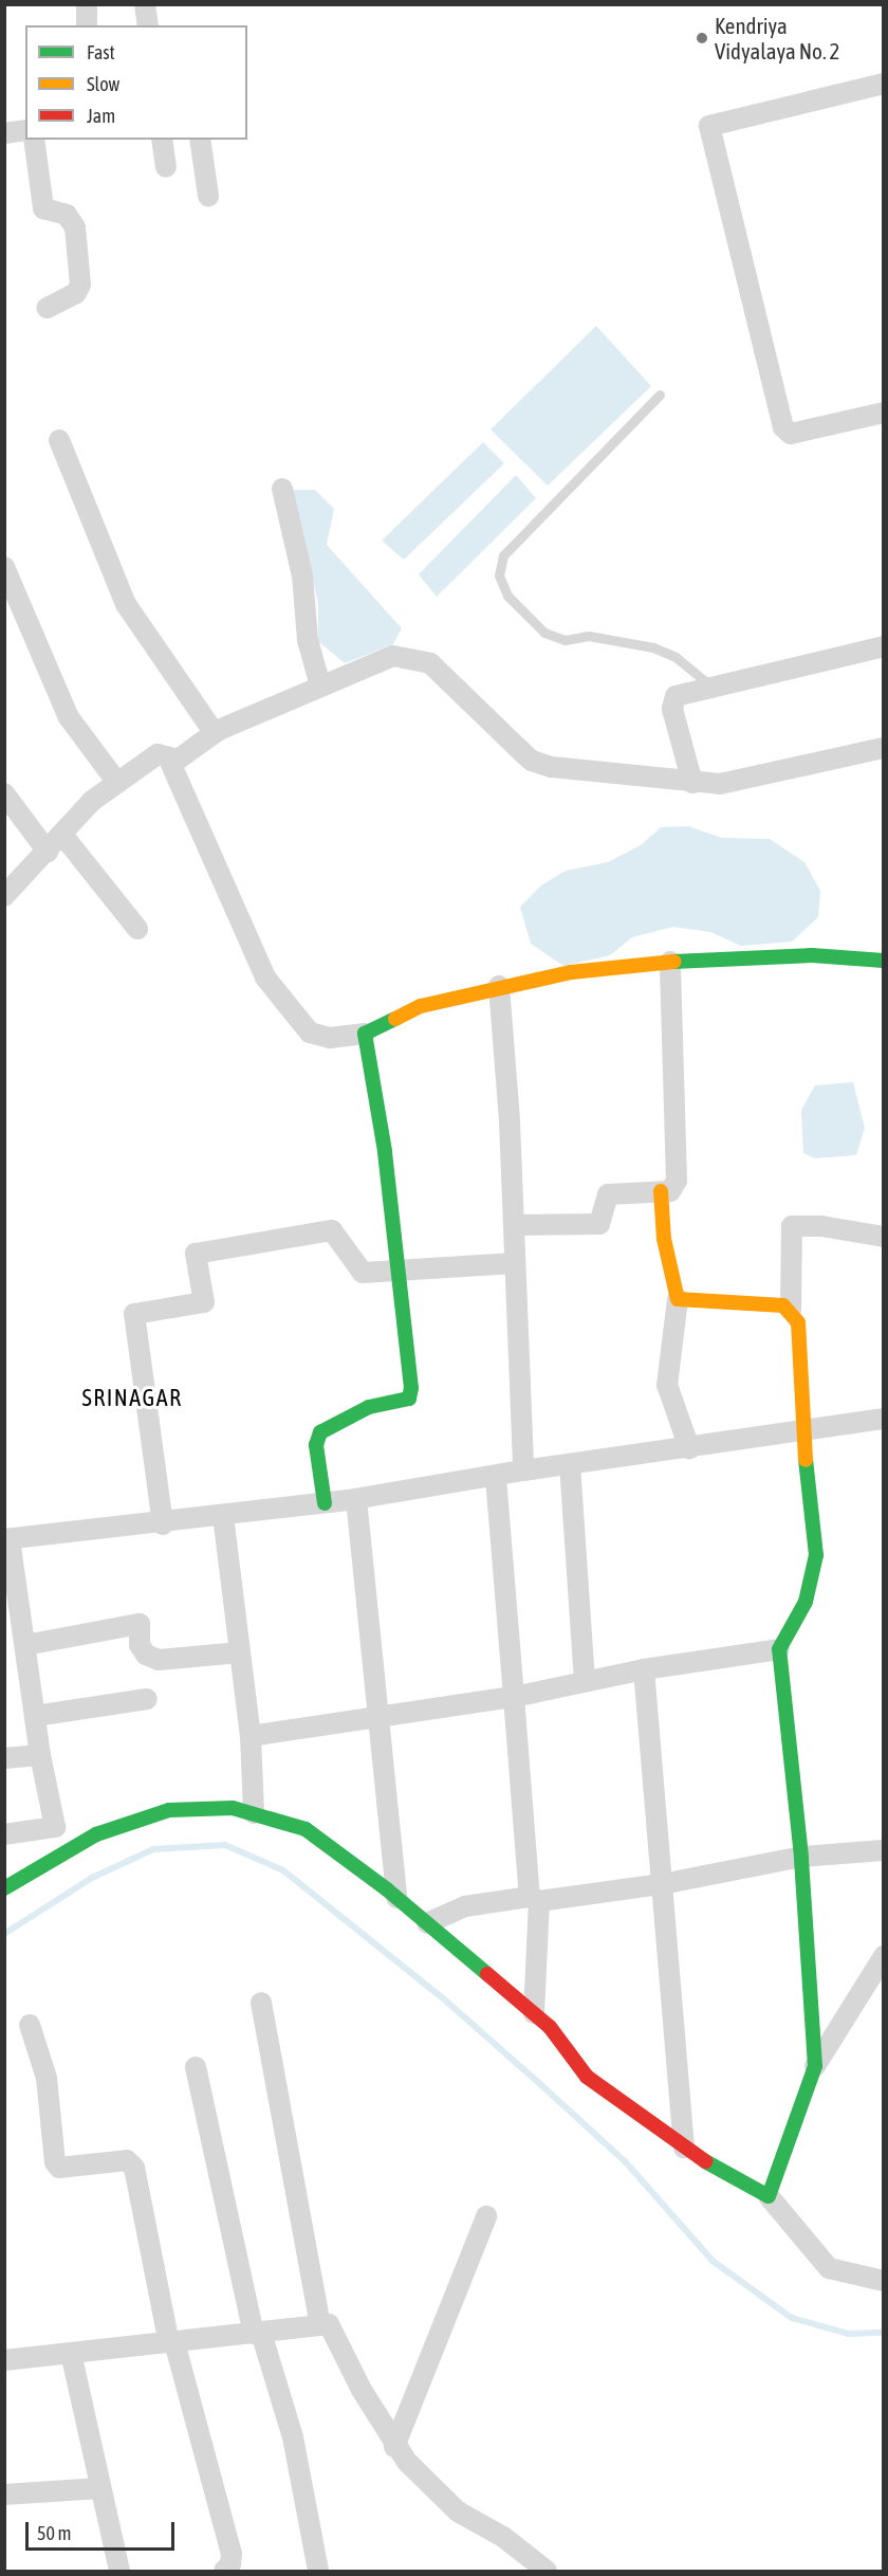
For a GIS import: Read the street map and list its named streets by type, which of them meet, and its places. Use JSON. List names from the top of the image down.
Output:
{
  "districts": ["SRINAGAR"],
  "places": ["Kendriya Vidyalaya No. 2"],
  "legend": ["Fast", "Slow", "Jam"],
  "scale_bar": "50 m"
}
